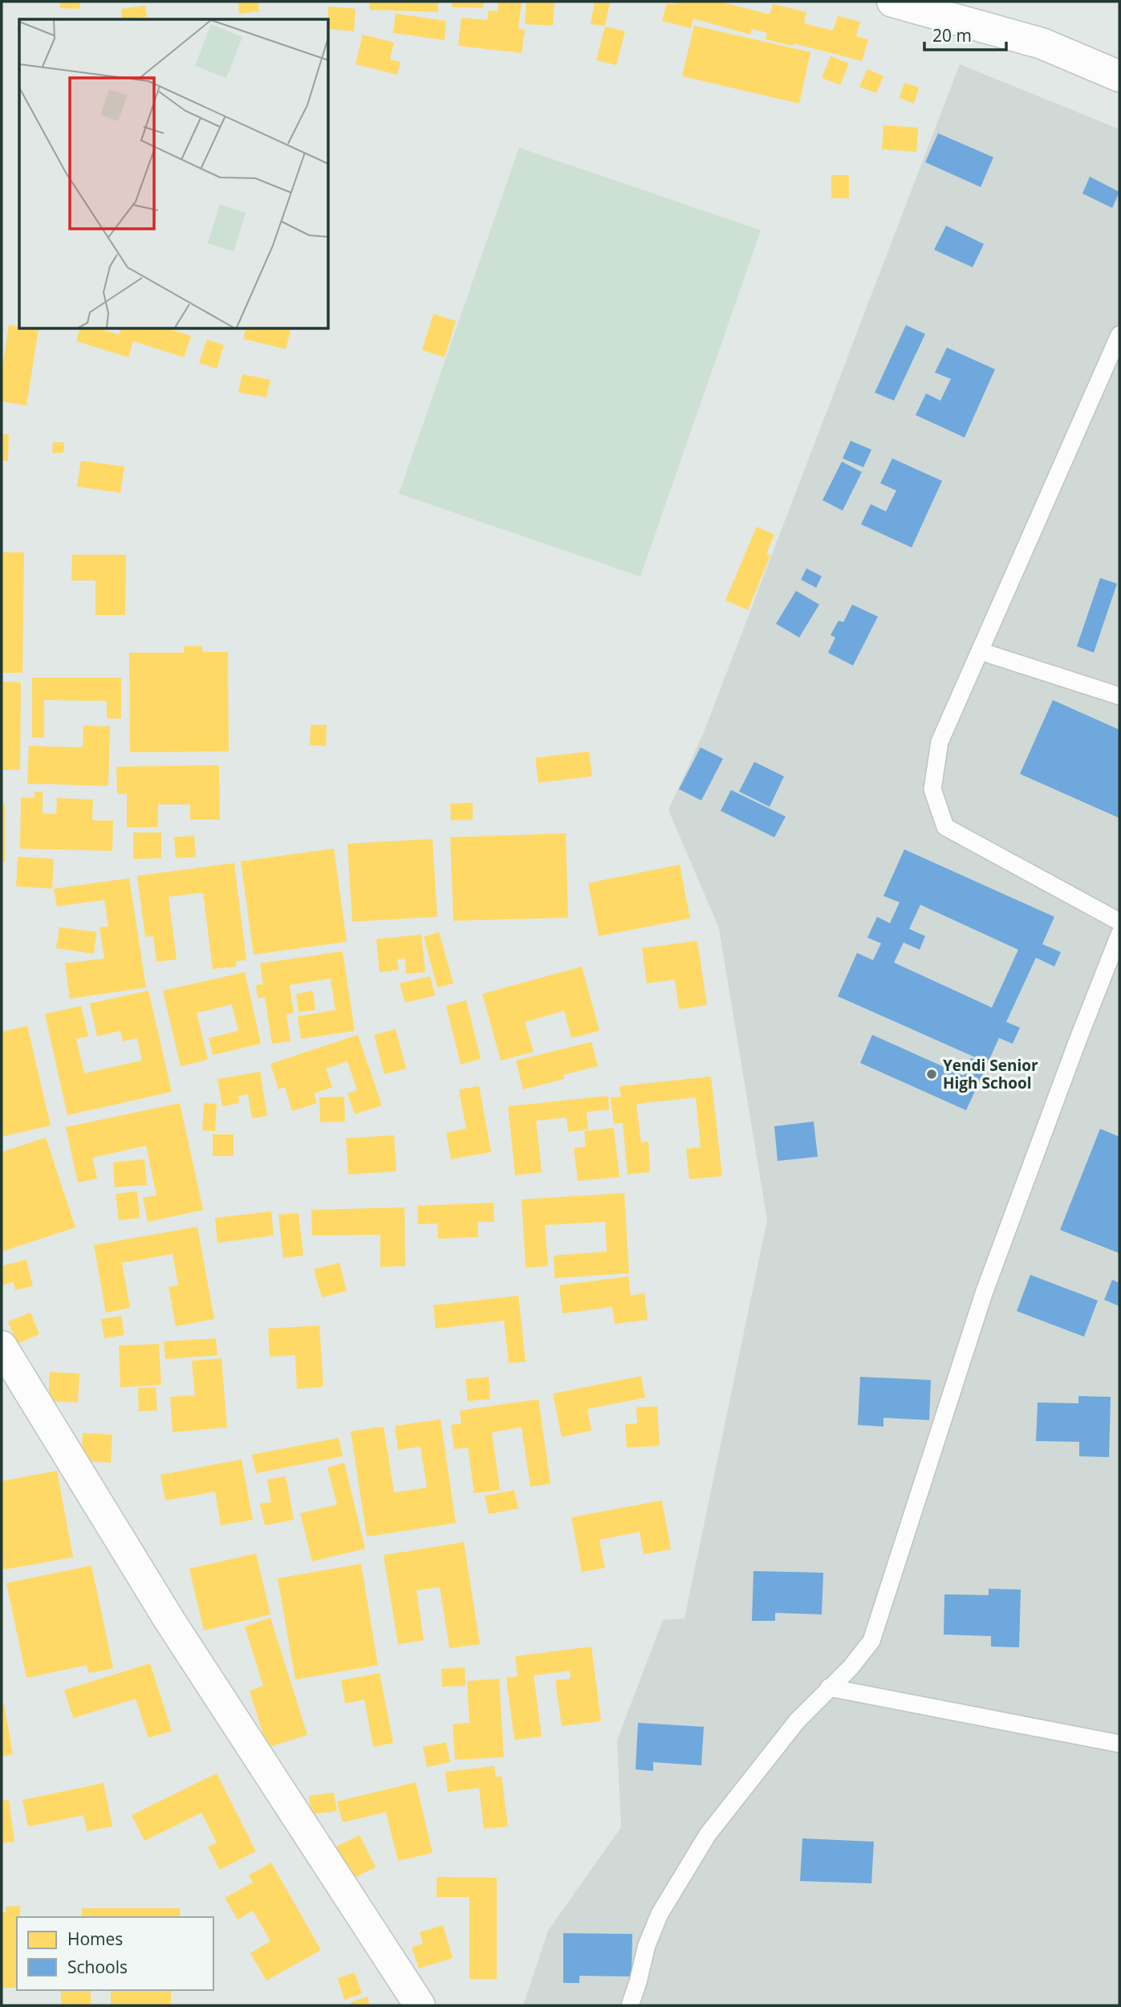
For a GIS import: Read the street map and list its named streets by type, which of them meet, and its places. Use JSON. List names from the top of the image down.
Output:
{
  "places": ["Yendi Senior High School"],
  "legend": ["Homes", "Schools"],
  "scale_bar": "20 m"
}
